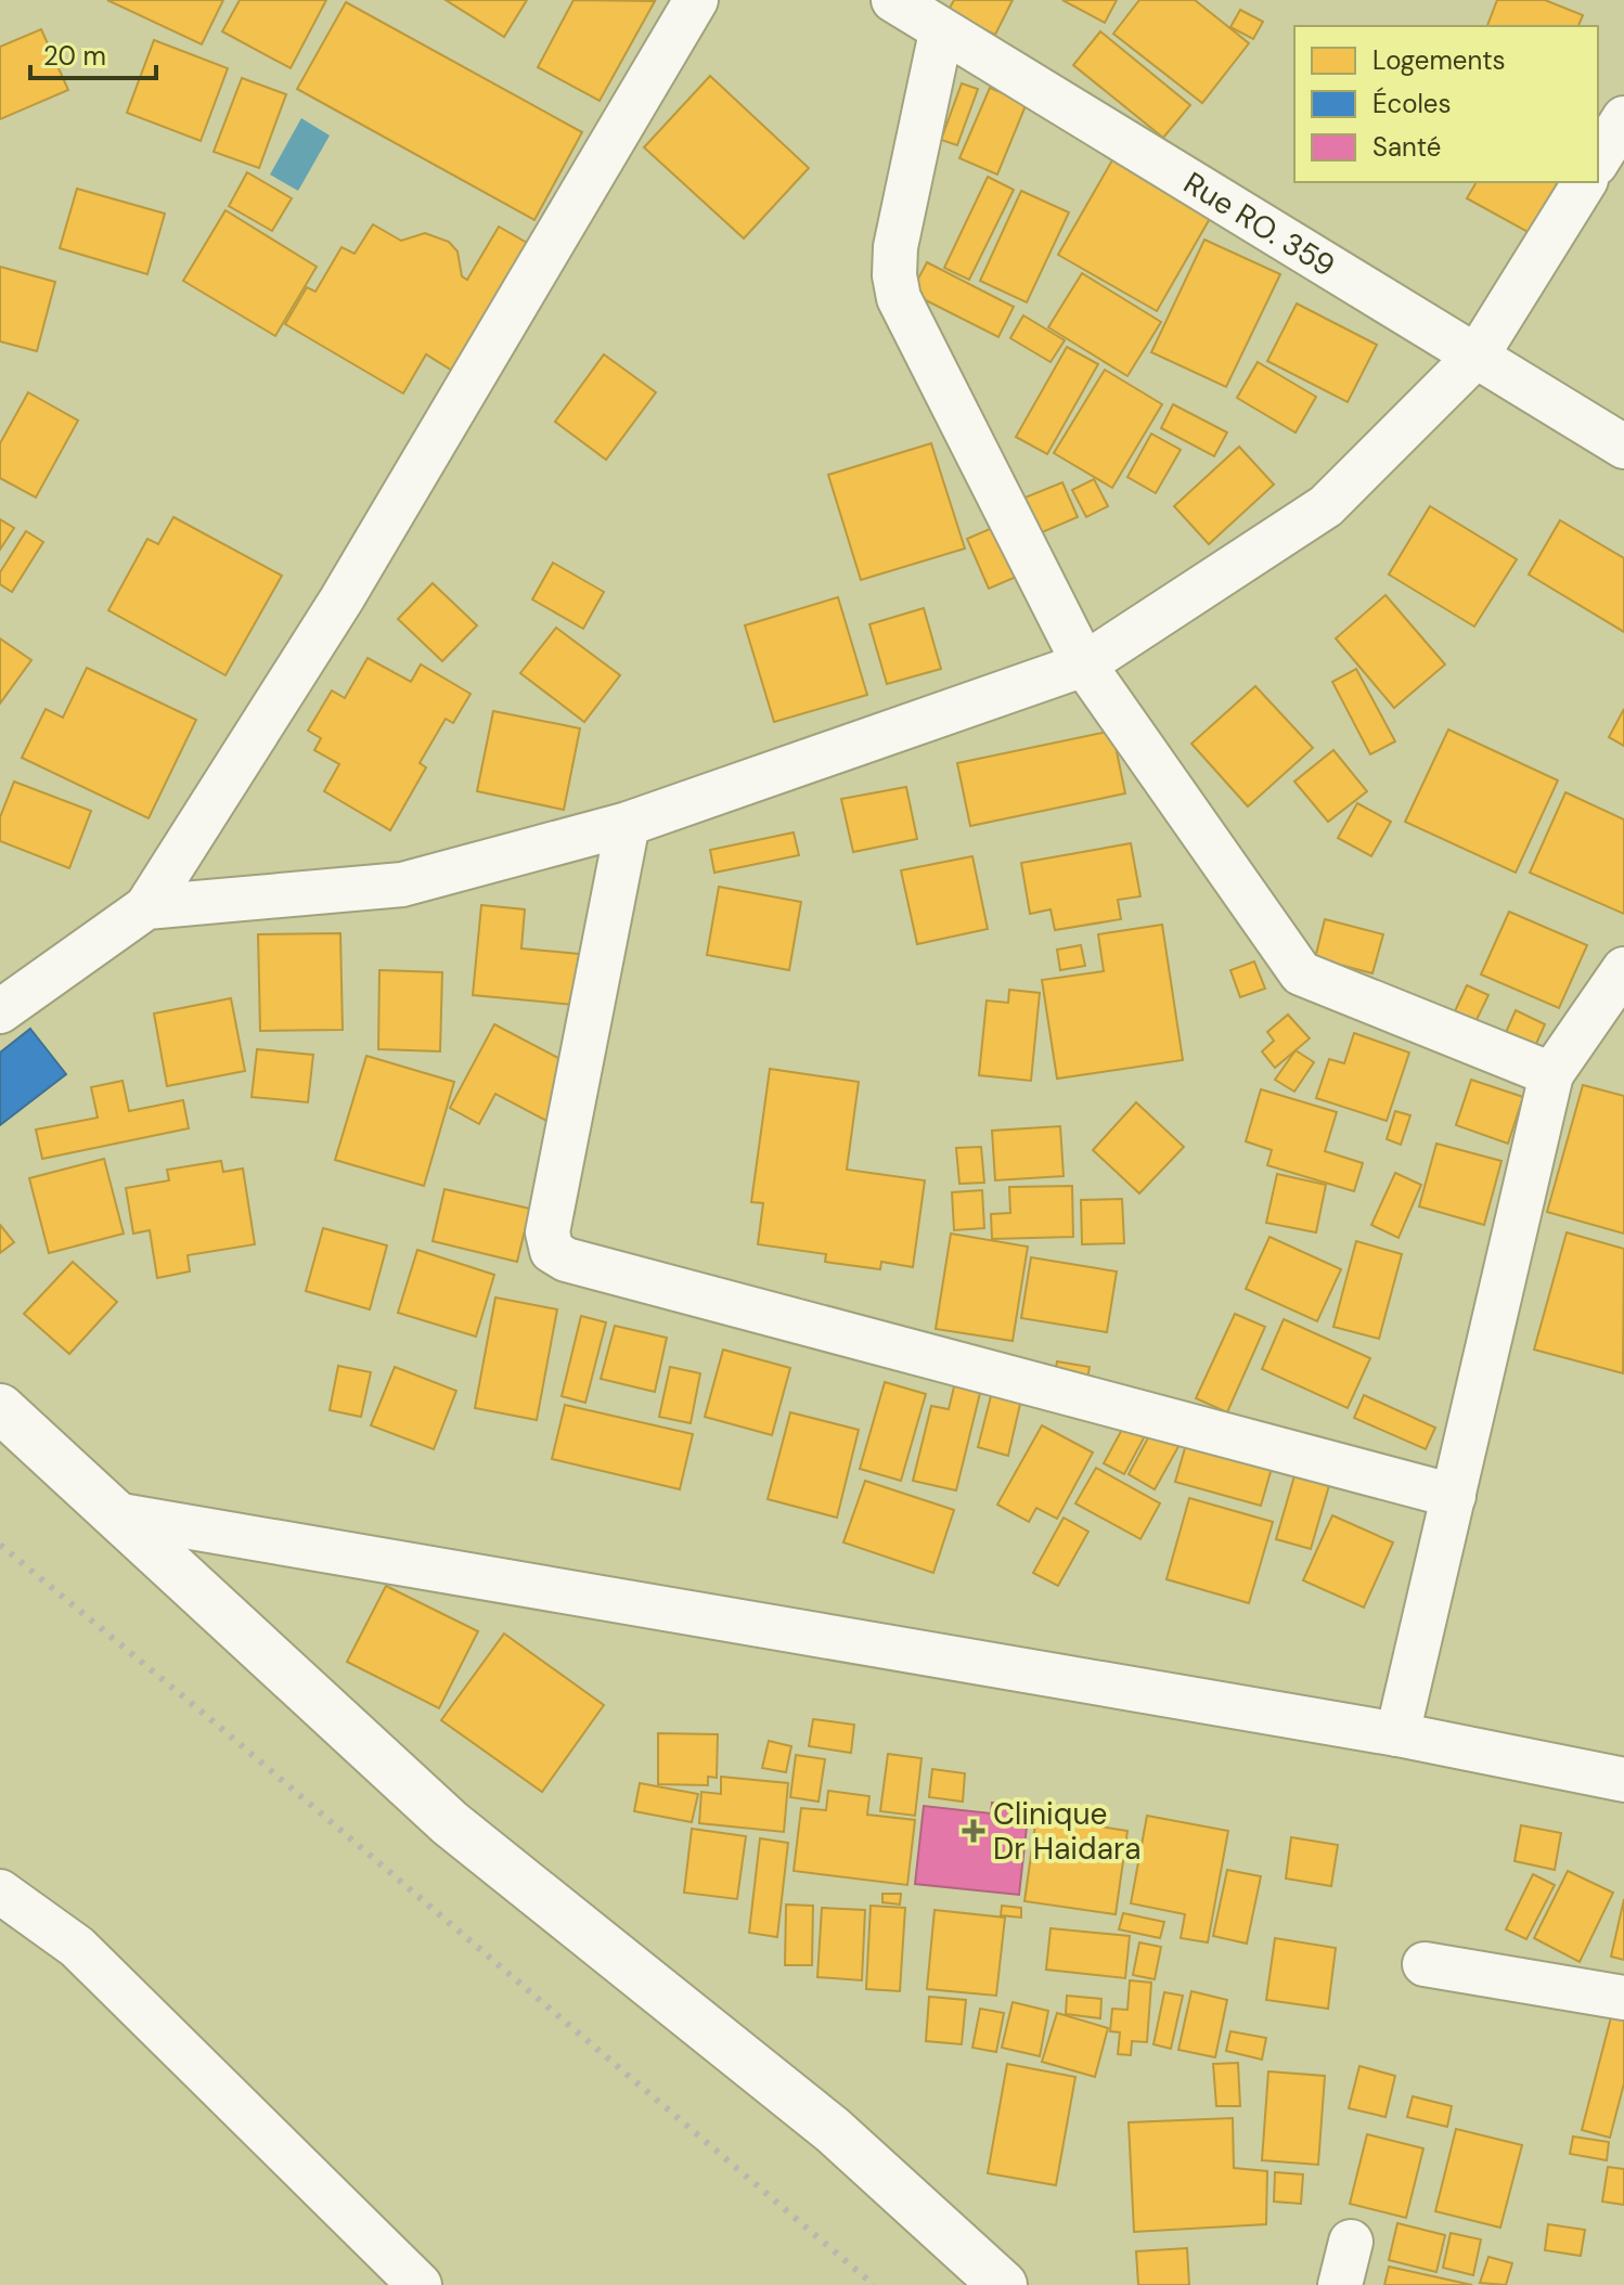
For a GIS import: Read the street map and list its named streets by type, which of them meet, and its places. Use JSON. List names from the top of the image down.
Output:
{
  "streets": {
    "street": ["Rue RO. 359"]
  },
  "places": {
    "health": ["Clinique Dr Haidara"]
  },
  "legend": ["Logements", "Écoles", "Santé"],
  "scale_bar": "20 m"
}
